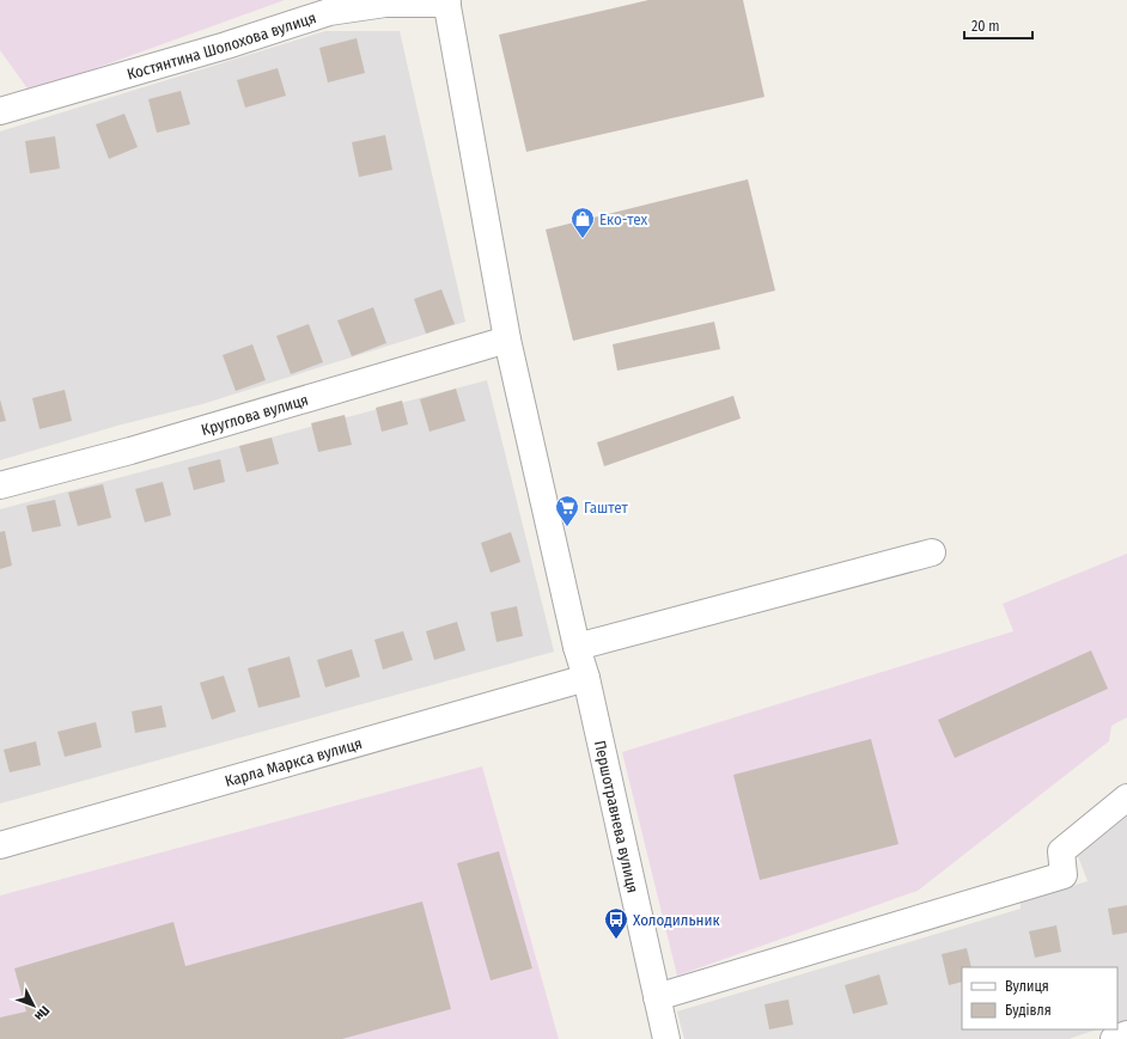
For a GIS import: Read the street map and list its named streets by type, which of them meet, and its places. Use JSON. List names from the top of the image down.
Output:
{
  "streets": {
    "street": [
      "Костянтина Шолохова вулиця",
      "Круглова вулиця",
      "Карла Маркса вулиця",
      "Першотравнева вулиця"
    ]
  },
  "crossings": [
    ["Костянтина Шолохова вулиця", "Першотравнева вулиця"],
    ["Круглова вулиця", "Першотравнева вулиця"],
    ["Карла Маркса вулиця", "Першотравнева вулиця"]
  ],
  "places": {
    "shop": ["Еко-тех"],
    "supermarket": ["Гаштет"],
    "bus stop": ["Холодильник"]
  },
  "legend": ["Вулиця", "Будівля"],
  "scale_bar": "20 m",
  "north": "bottom right"
}
